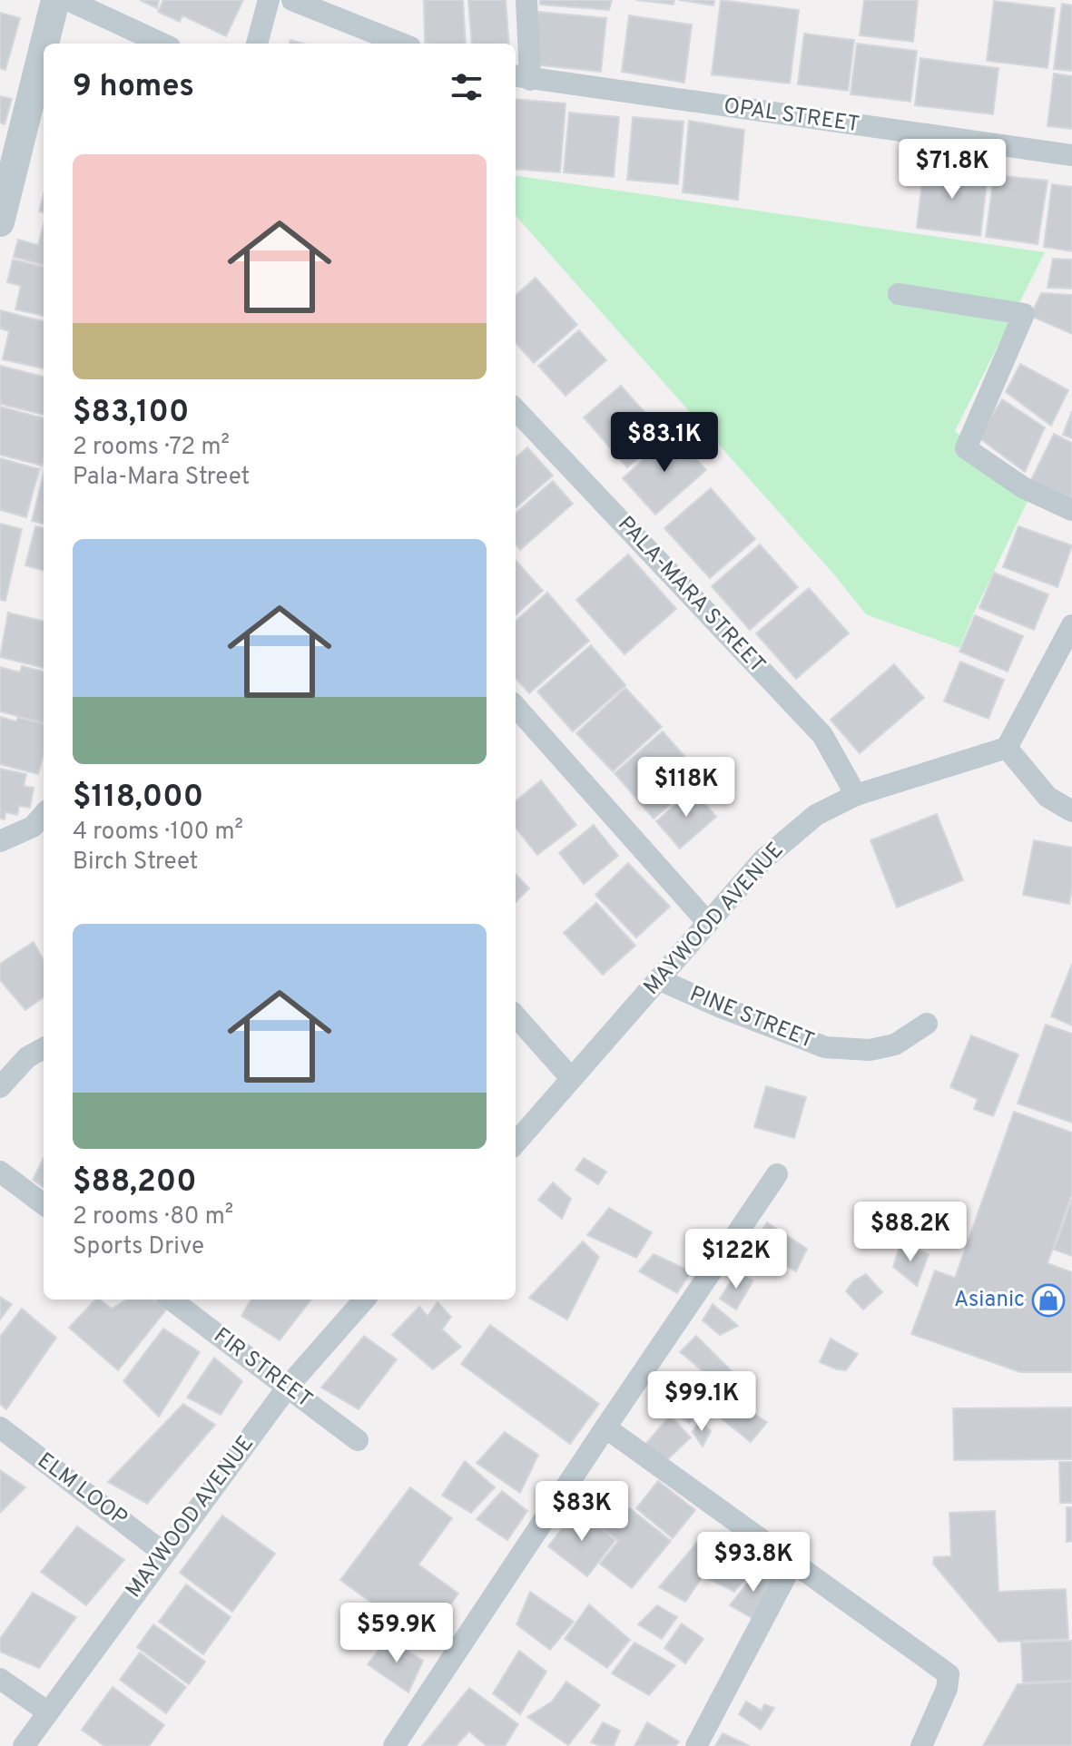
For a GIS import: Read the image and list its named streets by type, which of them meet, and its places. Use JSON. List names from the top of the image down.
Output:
{
  "streets": {
    "street": [
      "OPAL STREET",
      "PALA-MARA STREET",
      "MAYWOOD AVENUE",
      "PINE STREET",
      "FIR STREET",
      "ELM LOOP"
    ]
  },
  "crossings": [
    ["PALA-MARA STREET", "MAYWOOD AVENUE"],
    ["MAYWOOD AVENUE", "PINE STREET"],
    ["MAYWOOD AVENUE", "FIR STREET"],
    ["MAYWOOD AVENUE", "ELM LOOP"]
  ],
  "places": {
    "shop": ["Asianic"]
  },
  "page": {
    "heading": "9 homes",
    "list": [
      {
        "name": "$83,100",
        "note": "2 rooms · 72 m² · Pala-Mara Street"
      },
      {
        "name": "$118,000",
        "note": "4 rooms · 100 m² · Birch Street"
      },
      {
        "name": "$88,200",
        "note": "2 rooms · 80 m² · Sports Drive"
      }
    ],
    "price": [
      "$71.8K",
      "$83.1K",
      "$118K",
      "$88.2K",
      "$122K",
      "$99.1K",
      "$83K",
      "$93.8K",
      "$59.9K"
    ]
  }
}
